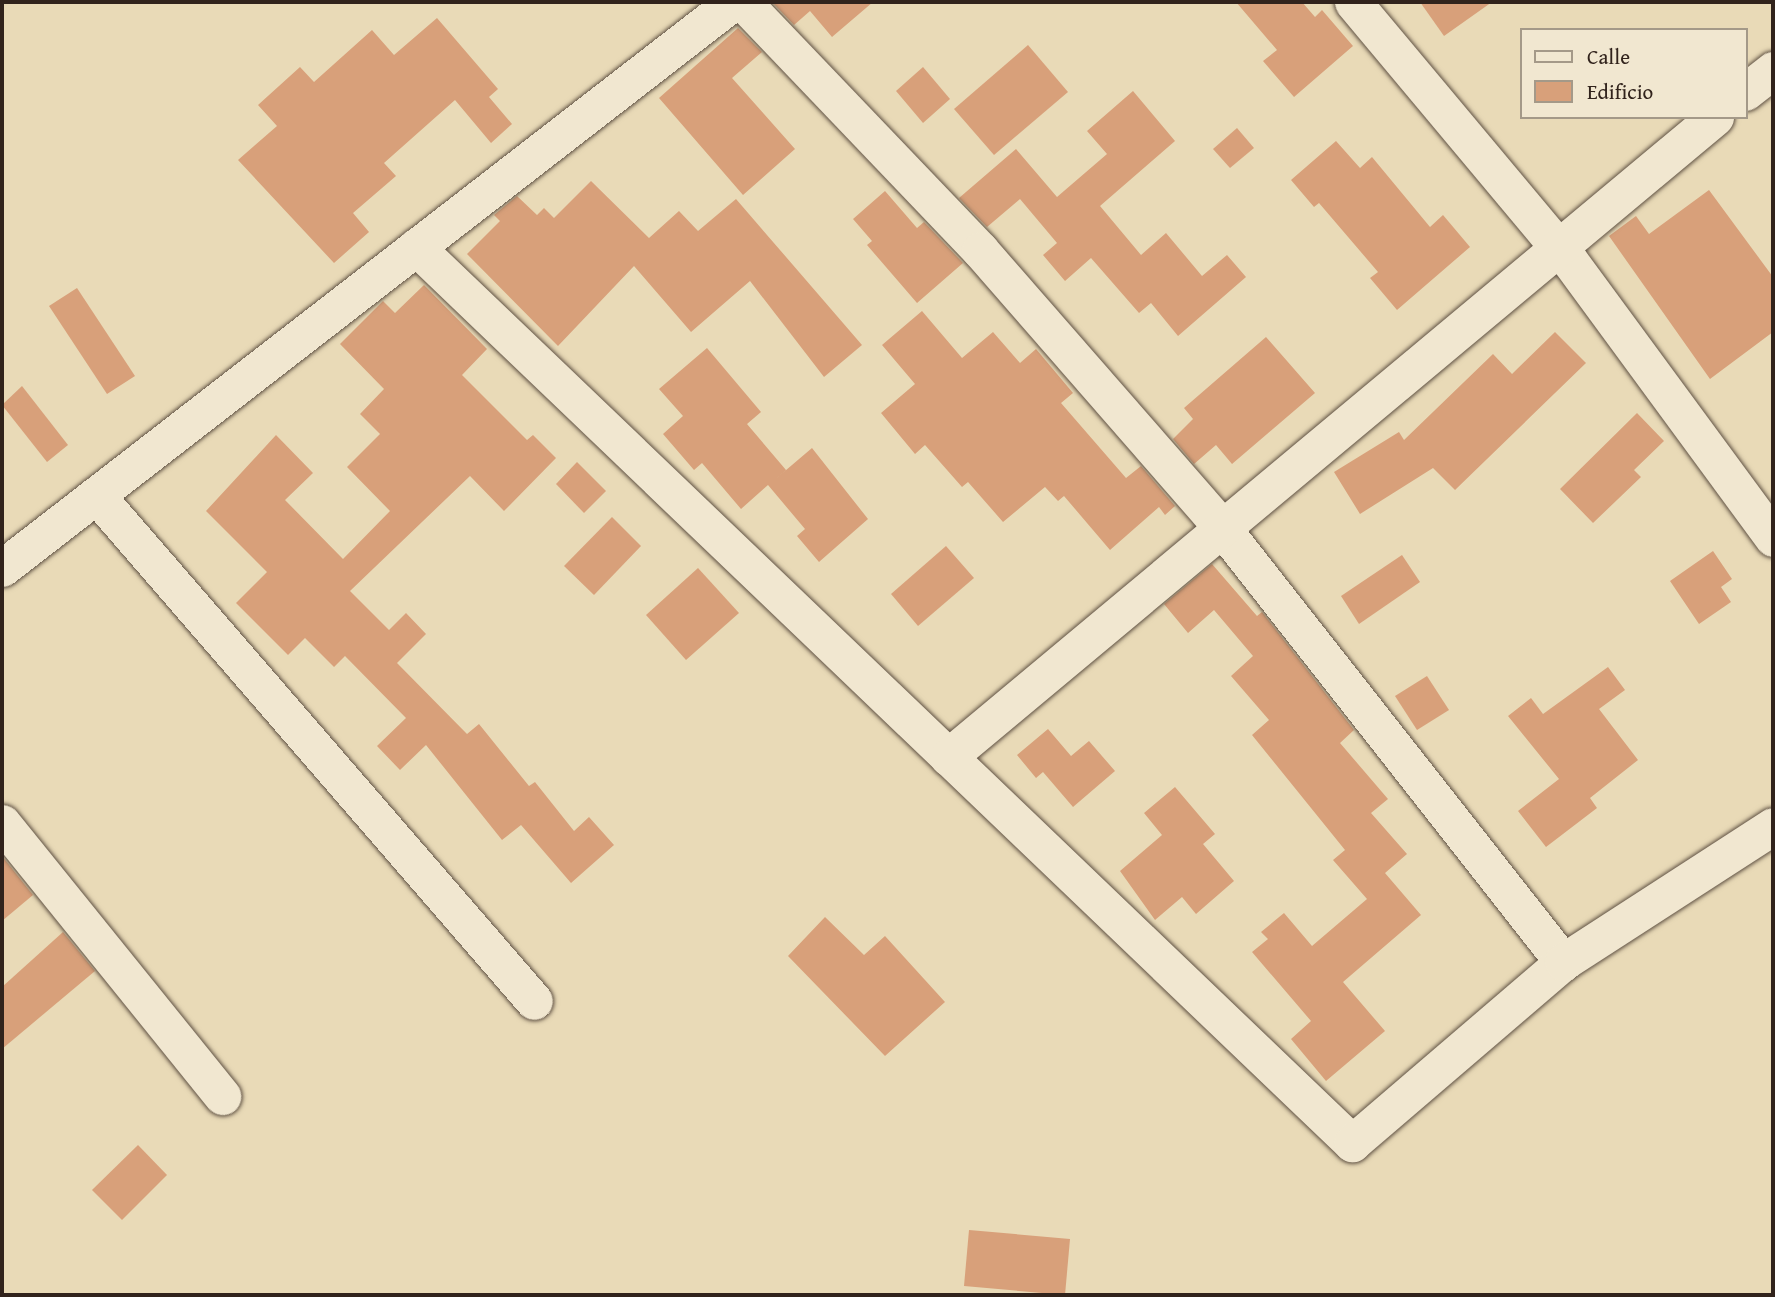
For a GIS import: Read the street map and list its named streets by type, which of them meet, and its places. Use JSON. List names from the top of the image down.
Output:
{
  "legend": ["Calle", "Edificio"]
}
